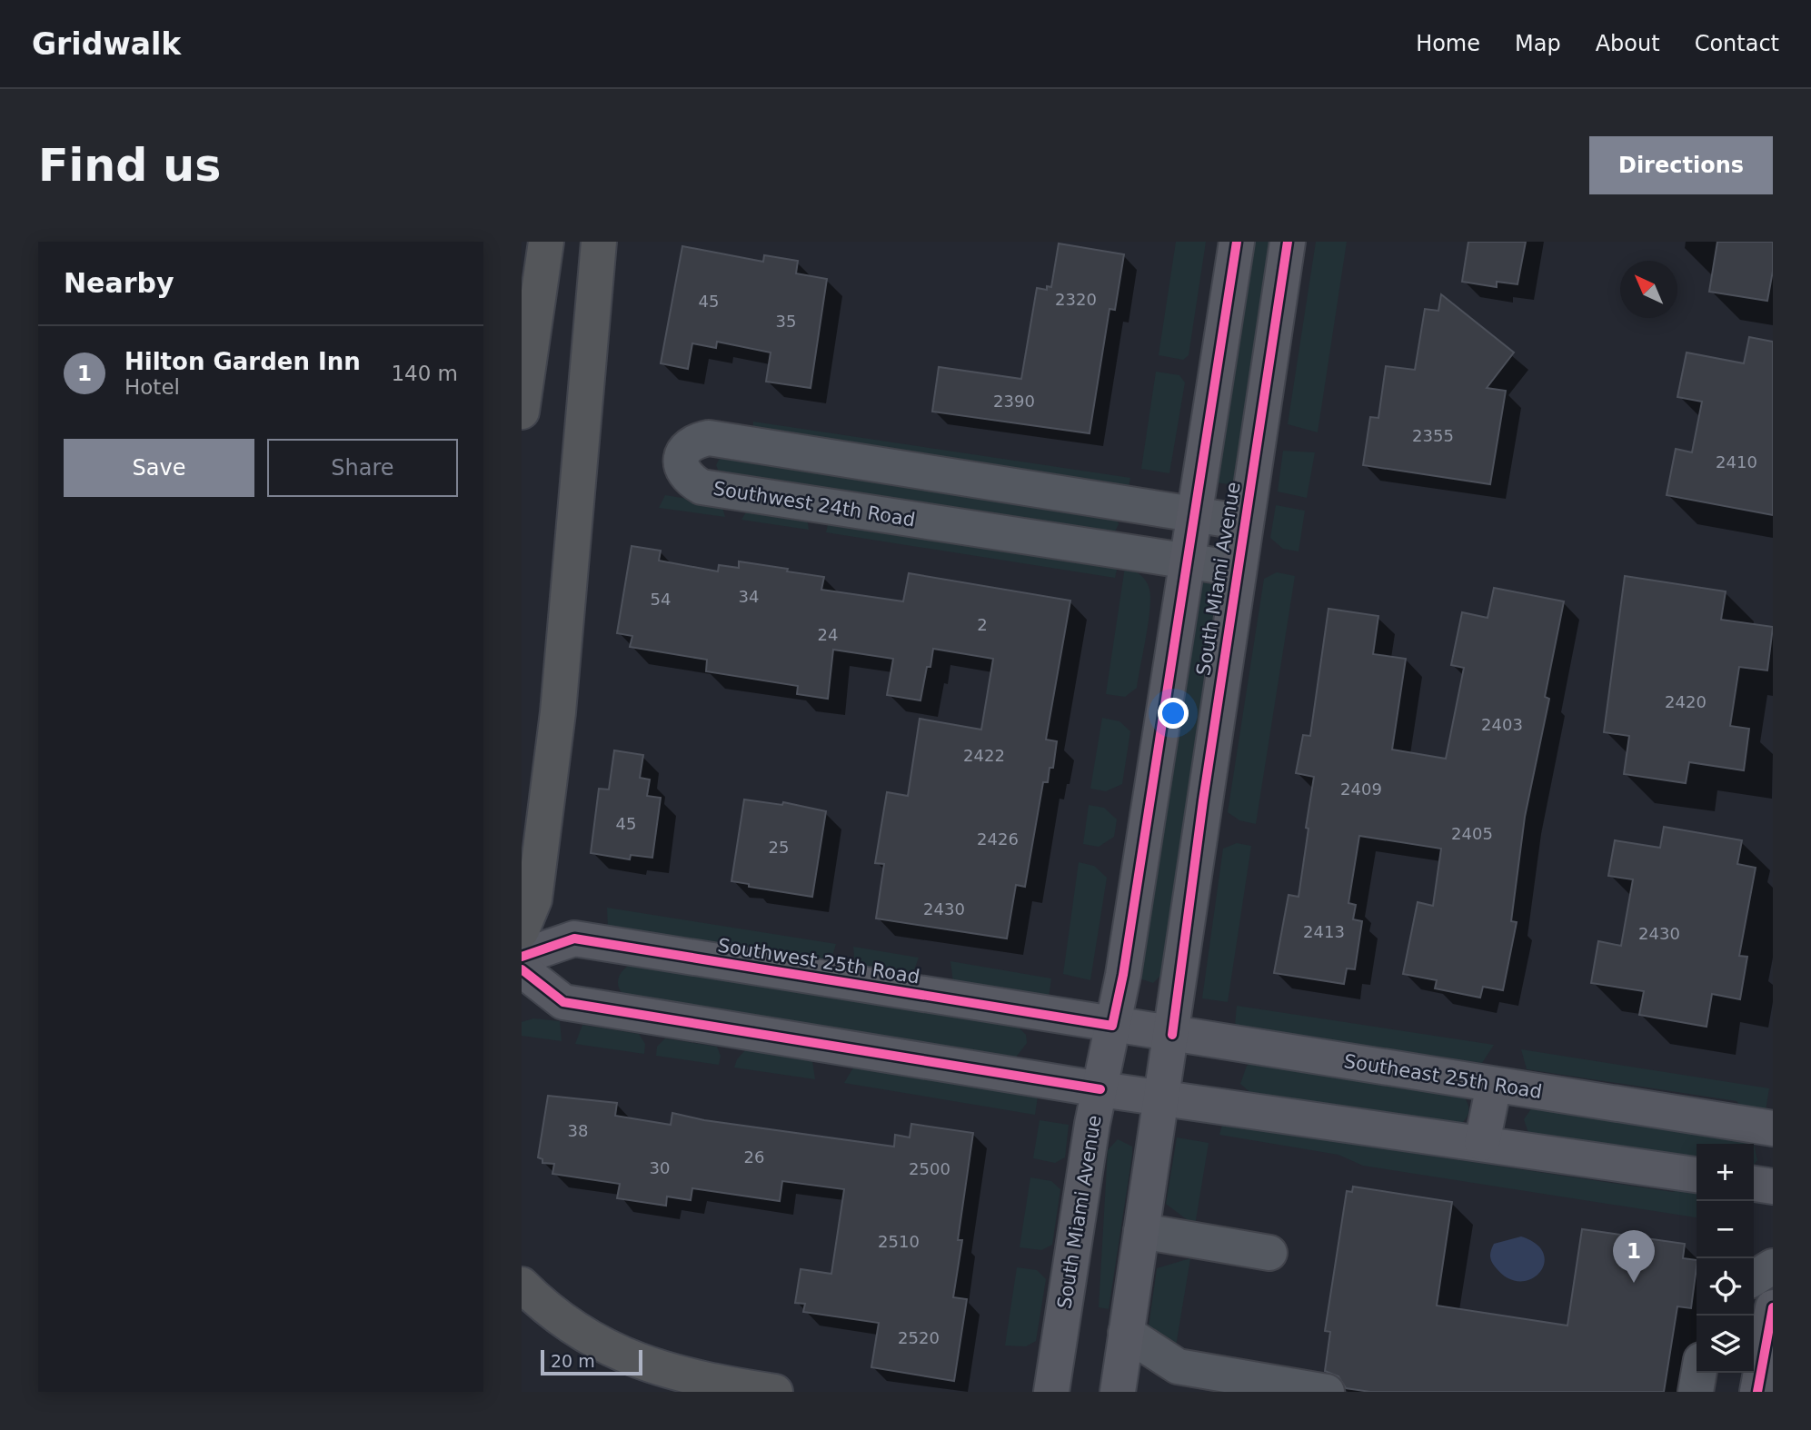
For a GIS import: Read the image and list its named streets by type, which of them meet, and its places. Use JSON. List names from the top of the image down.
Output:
{
  "streets": {
    "main road": ["South Miami Avenue", "Southwest 25th Road", "Southeast 25th Road"],
    "street": ["Southwest 24th Road"]
  },
  "crossings": [
    ["Southwest 24th Road", "South Miami Avenue"],
    ["South Miami Avenue", "Southwest 25th Road"],
    ["South Miami Avenue", "Southeast 25th Road"],
    ["Southwest 25th Road", "Southeast 25th Road"]
  ],
  "house_numbers": [
    "2320",
    "45",
    "35",
    "2390",
    "2355",
    "2410",
    "34",
    "54",
    "2",
    "24",
    "2420",
    "2403",
    "2422",
    "2409",
    "45",
    "2405",
    "2426",
    "25",
    "2430",
    "2413",
    "2430",
    "38",
    "26",
    "30",
    "2500",
    "2510",
    "2520"
  ],
  "scale_bar": "20 m",
  "north": "top left",
  "page": {
    "header": "Gridwalk",
    "nav": [
      "Home",
      "Map",
      "About",
      "Contact"
    ],
    "buttons": [
      "Directions",
      ["Save", "Share"]
    ],
    "title": "Find us",
    "heading": "Nearby",
    "list": [
      {
        "mark": "1",
        "name": "Hilton Garden Inn",
        "note": "Hotel",
        "value": "140 m"
      }
    ],
    "map_buttons": ["+", "−"],
    "pins": "1",
    "scale": "20 m"
  }
}
